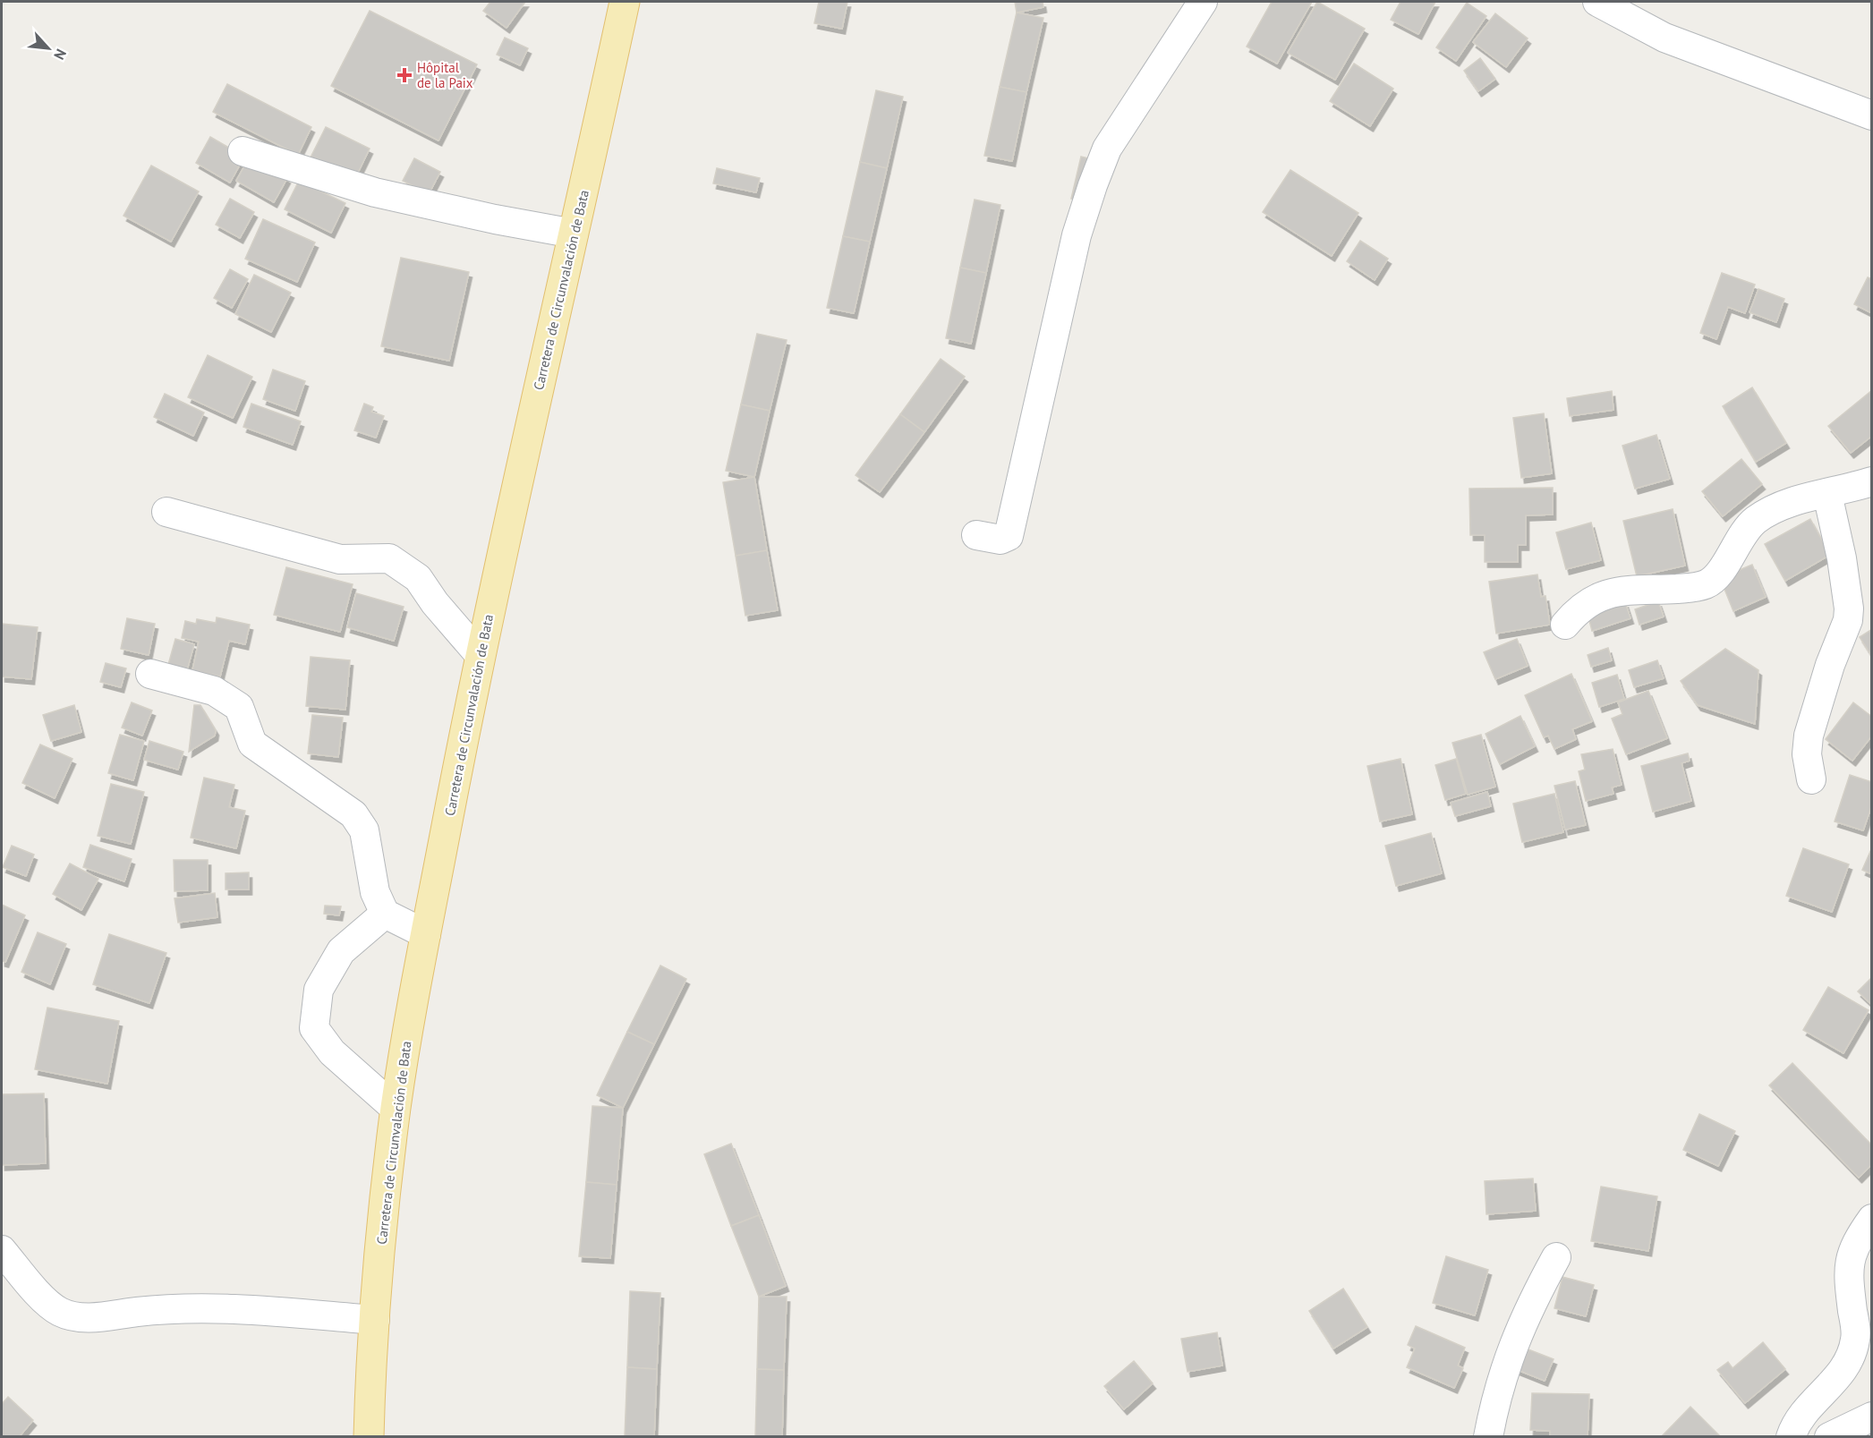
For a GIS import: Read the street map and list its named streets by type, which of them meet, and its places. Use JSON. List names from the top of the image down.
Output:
{
  "streets": {
    "main road": ["Carretera de Circunvalación de Bata"]
  },
  "places": {
    "health": ["Hôpital de la Paix"]
  },
  "north": "bottom right"
}
